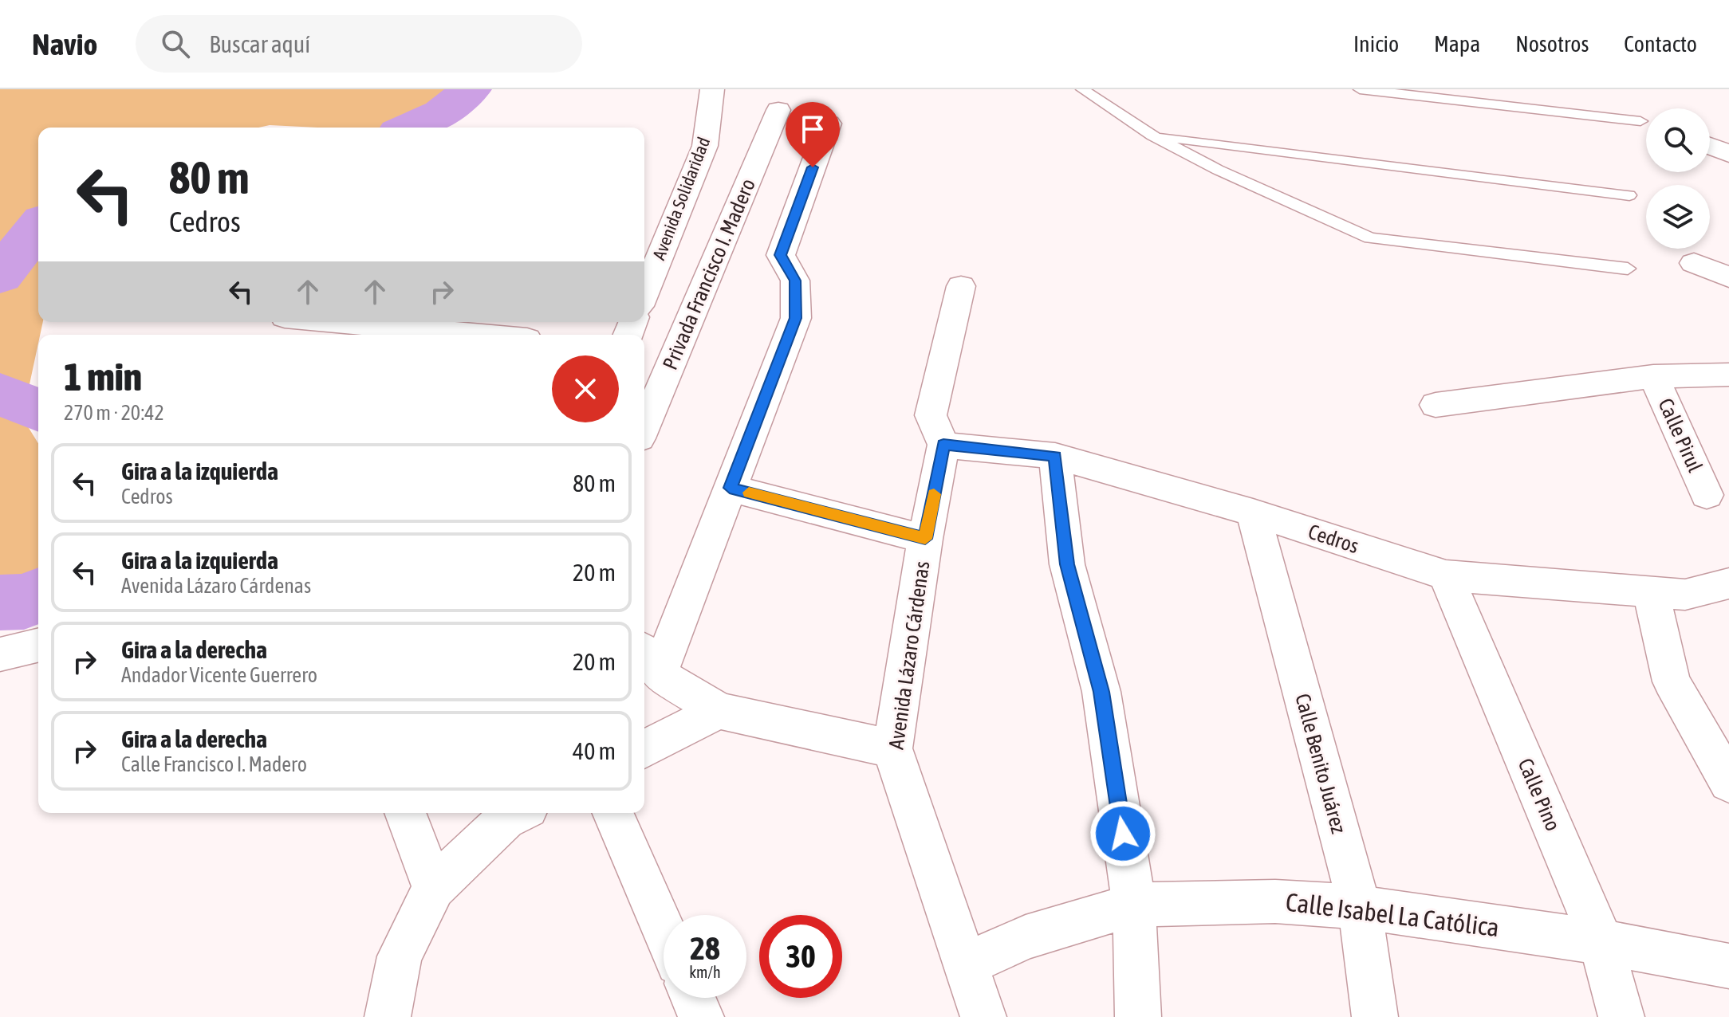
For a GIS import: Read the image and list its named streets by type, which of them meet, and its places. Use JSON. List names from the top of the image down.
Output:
{
  "streets": {
    "street": [
      "Avenida Solidaridad",
      "Privada Francisco I. Madero",
      "Calle Pirul",
      "Cedros",
      "Avenida Lázaro Cárdenas",
      "Calle Benito Juárez",
      "Calle Pino",
      "Calle Isabel La Católica"
    ]
  },
  "crossings": [
    ["Cedros", "Avenida Lázaro Cárdenas"],
    ["Cedros", "Calle Benito Juárez"],
    ["Cedros", "Calle Pino"],
    ["Avenida Lázaro Cárdenas", "Calle Isabel La Católica"],
    ["Calle Benito Juárez", "Calle Isabel La Católica"],
    ["Calle Pino", "Calle Isabel La Católica"]
  ],
  "page": {
    "header": "Navio",
    "search": "Buscar aquí",
    "nav": [
      "Inicio",
      "Mapa",
      "Nosotros",
      "Contacto"
    ],
    "turn": ["80 m", "Cedros"],
    "heading": ["1 min", "270 m · 20:42"],
    "list": [
      {
        "name": "Gira a la izquierda",
        "note": "Cedros",
        "value": "80 m"
      },
      {
        "name": "Gira a la izquierda",
        "note": "Avenida Lázaro Cárdenas",
        "value": "20 m"
      },
      {
        "name": "Gira a la derecha",
        "note": "Andador Vicente Guerrero",
        "value": "20 m"
      },
      {
        "name": "Gira a la derecha",
        "note": "Calle Francisco I. Madero",
        "value": "40 m"
      }
    ],
    "speed": "28 km/h",
    "limit": "30"
  }
}
